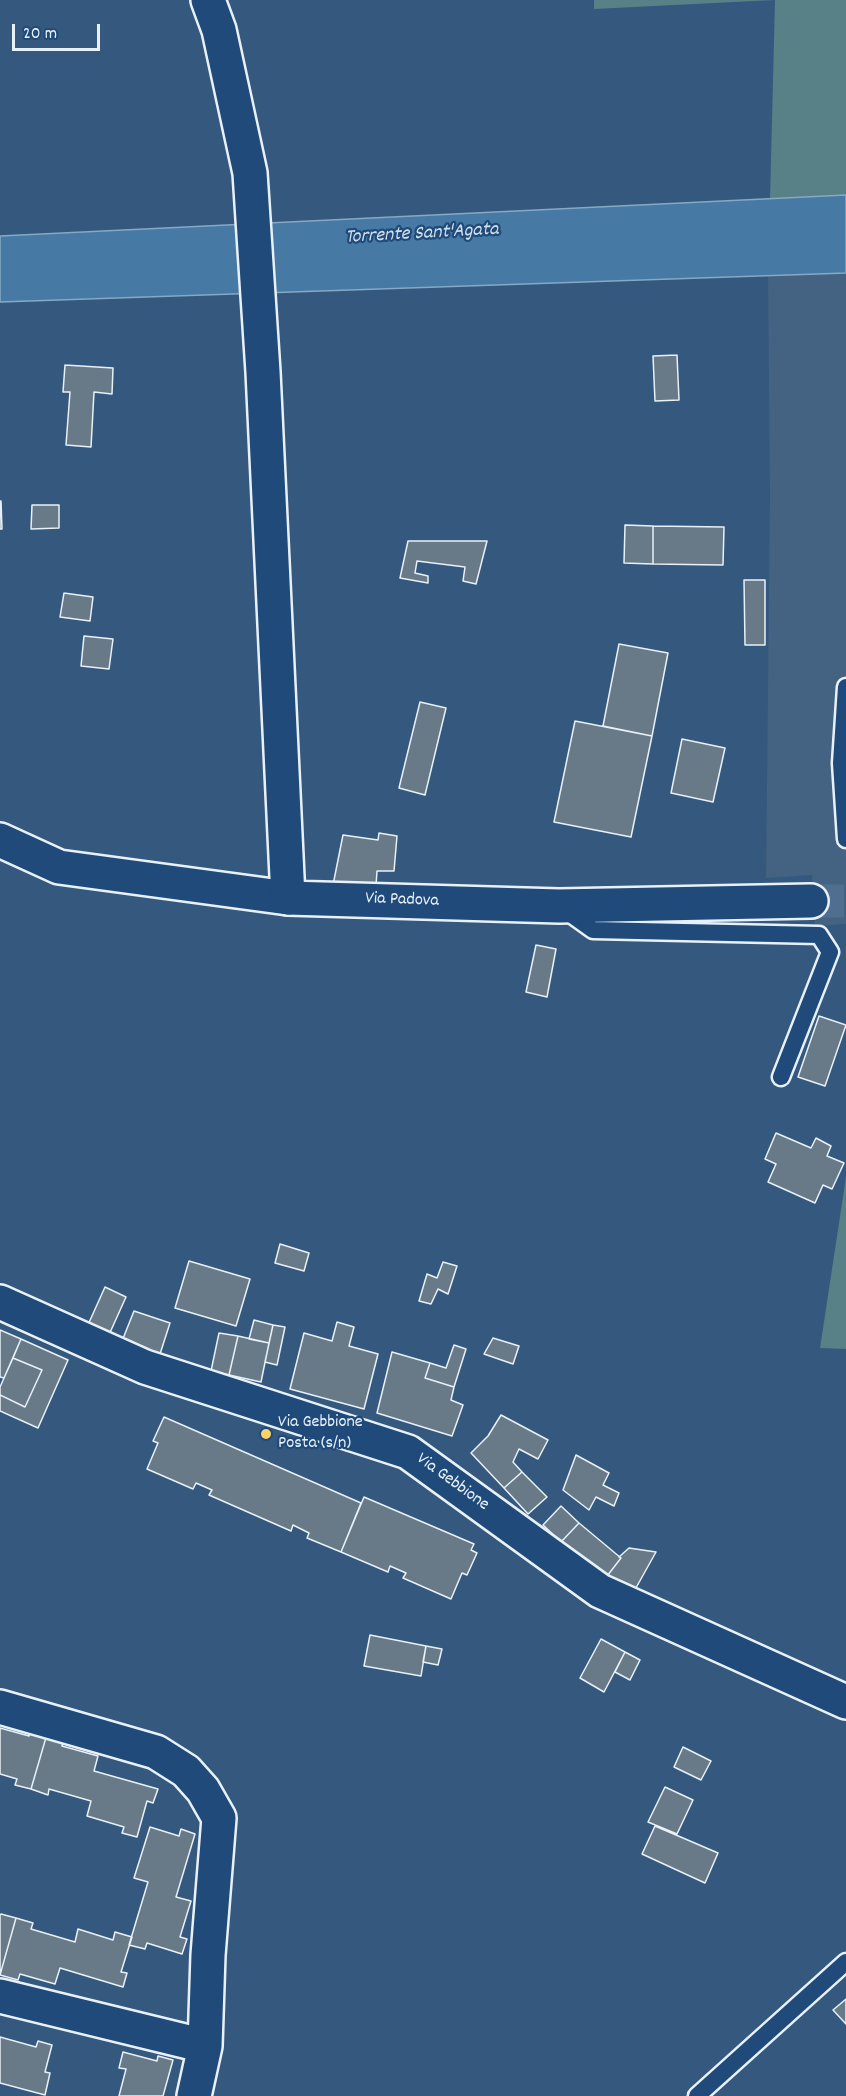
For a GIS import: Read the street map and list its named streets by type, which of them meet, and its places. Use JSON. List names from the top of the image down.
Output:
{
  "streets": {
    "street": ["Via Padova", "Via Gebbione"]
  },
  "water": ["Torrente Sant'Agata"],
  "places": ["Via Gebbione Posta (s/n)"],
  "scale_bar": "20 m"
}
